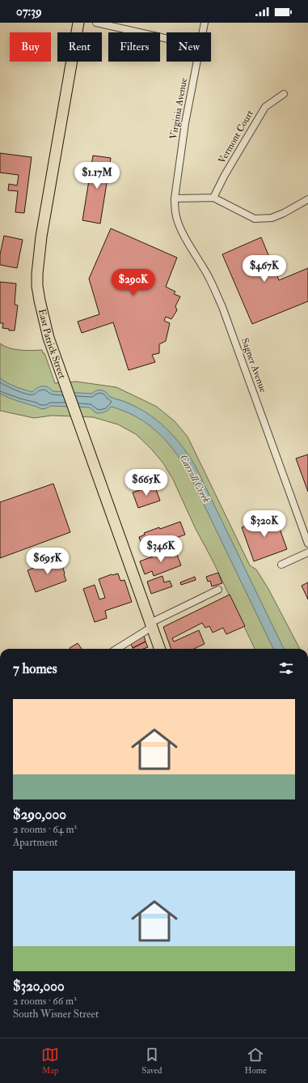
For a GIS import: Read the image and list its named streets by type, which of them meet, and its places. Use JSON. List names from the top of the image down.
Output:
{
  "streets": {
    "main road": ["East Patrick Street"],
    "street": ["Virginia Avenue", "Vermont Court", "Sagner Avenue"]
  },
  "crossings": [
    ["Virginia Avenue", "Sagner Avenue"]
  ],
  "water": ["Carroll Creek"],
  "page": {
    "status": "07:39",
    "chip": [
      "Buy",
      "Rent",
      "Filters",
      "New"
    ],
    "price": [
      "$1.17M",
      "$467K",
      "$290K",
      "$665K",
      "$320K",
      "$346K",
      "$695K"
    ],
    "heading": "7 homes",
    "list": [
      {
        "name": "$290,000",
        "note": "2 rooms · 64 m² · Apartment"
      },
      {
        "name": "$320,000",
        "note": "2 rooms · 66 m² · South Wisner Street"
      }
    ],
    "tabs": ["Map", "Saved", "Home"]
  }
}
